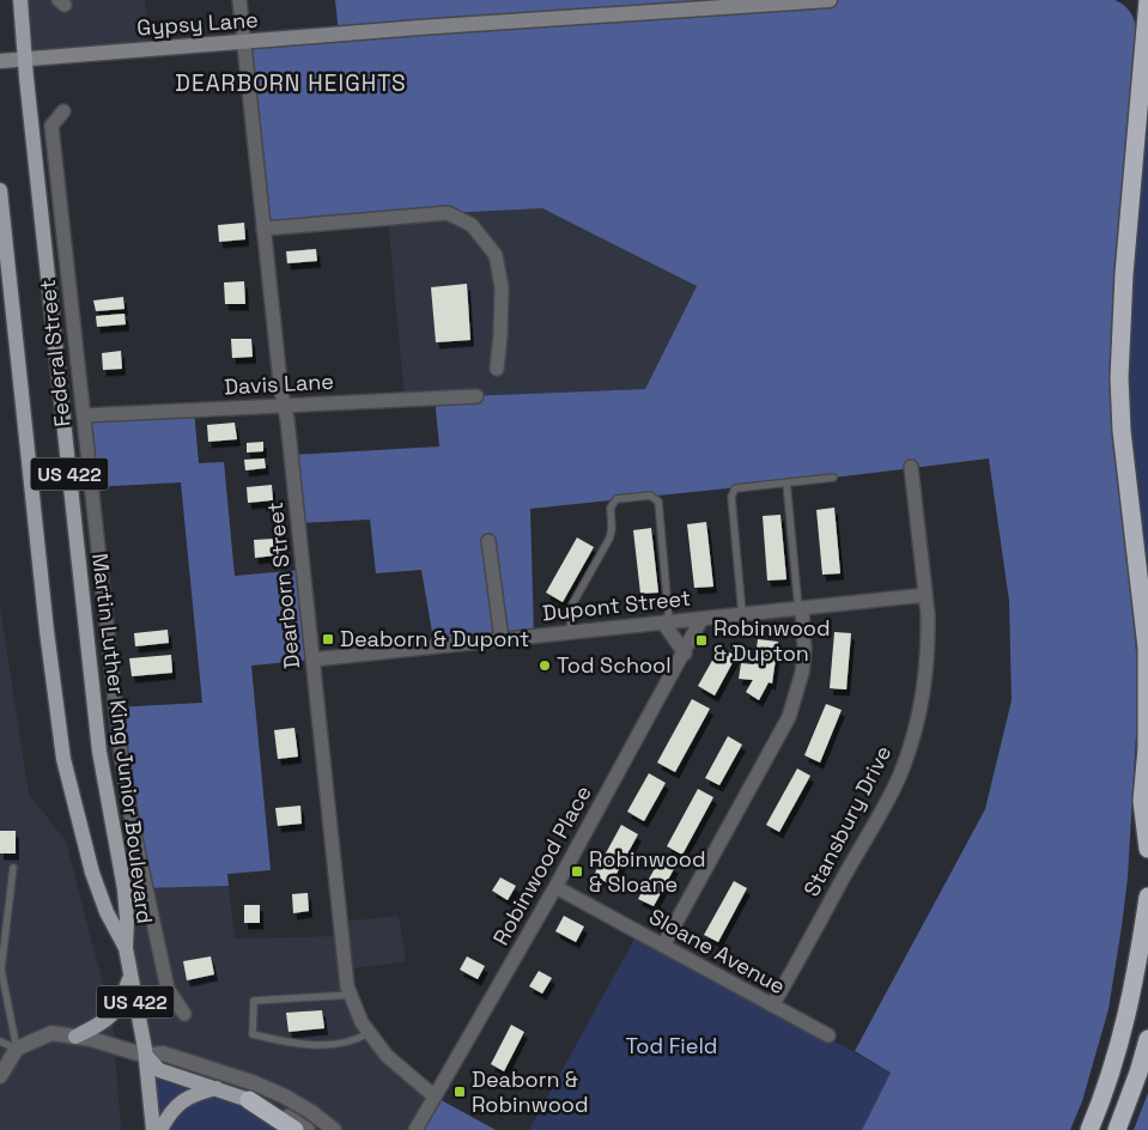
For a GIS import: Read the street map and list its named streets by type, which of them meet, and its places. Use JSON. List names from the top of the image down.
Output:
{
  "streets": {
    "main road": ["Gypsy Lane", "US 422", "Martin Luther King Junior Boulevard"],
    "street": [
      "Federal Street",
      "Davis Lane",
      "Dearborn Street",
      "Dupont Street",
      "Stansbury Drive",
      "Robinwood Place",
      "Sloane Avenue"
    ]
  },
  "crossings": [
    ["Gypsy Lane", "Dearborn Street"],
    ["Gypsy Lane", "Martin Luther King Junior Boulevard"],
    ["Federal Street", "Davis Lane"],
    ["Davis Lane", "Dearborn Street"],
    ["Dearborn Street", "Dupont Street"],
    ["Dearborn Street", "Robinwood Place"],
    ["Dupont Street", "Stansbury Drive"],
    ["Dupont Street", "Robinwood Place"],
    ["Stansbury Drive", "Sloane Avenue"],
    ["Robinwood Place", "Sloane Avenue"]
  ],
  "districts": ["DEARBORN HEIGHTS"],
  "parks": ["Tod Field"],
  "places": {
    "transit": [
      "Deaborn & Dupont",
      "Robinwood & Dupton",
      "Robinwood & Sloane",
      "Deaborn & Robinwood"
    ],
    "other": ["Tod School"]
  }
}
